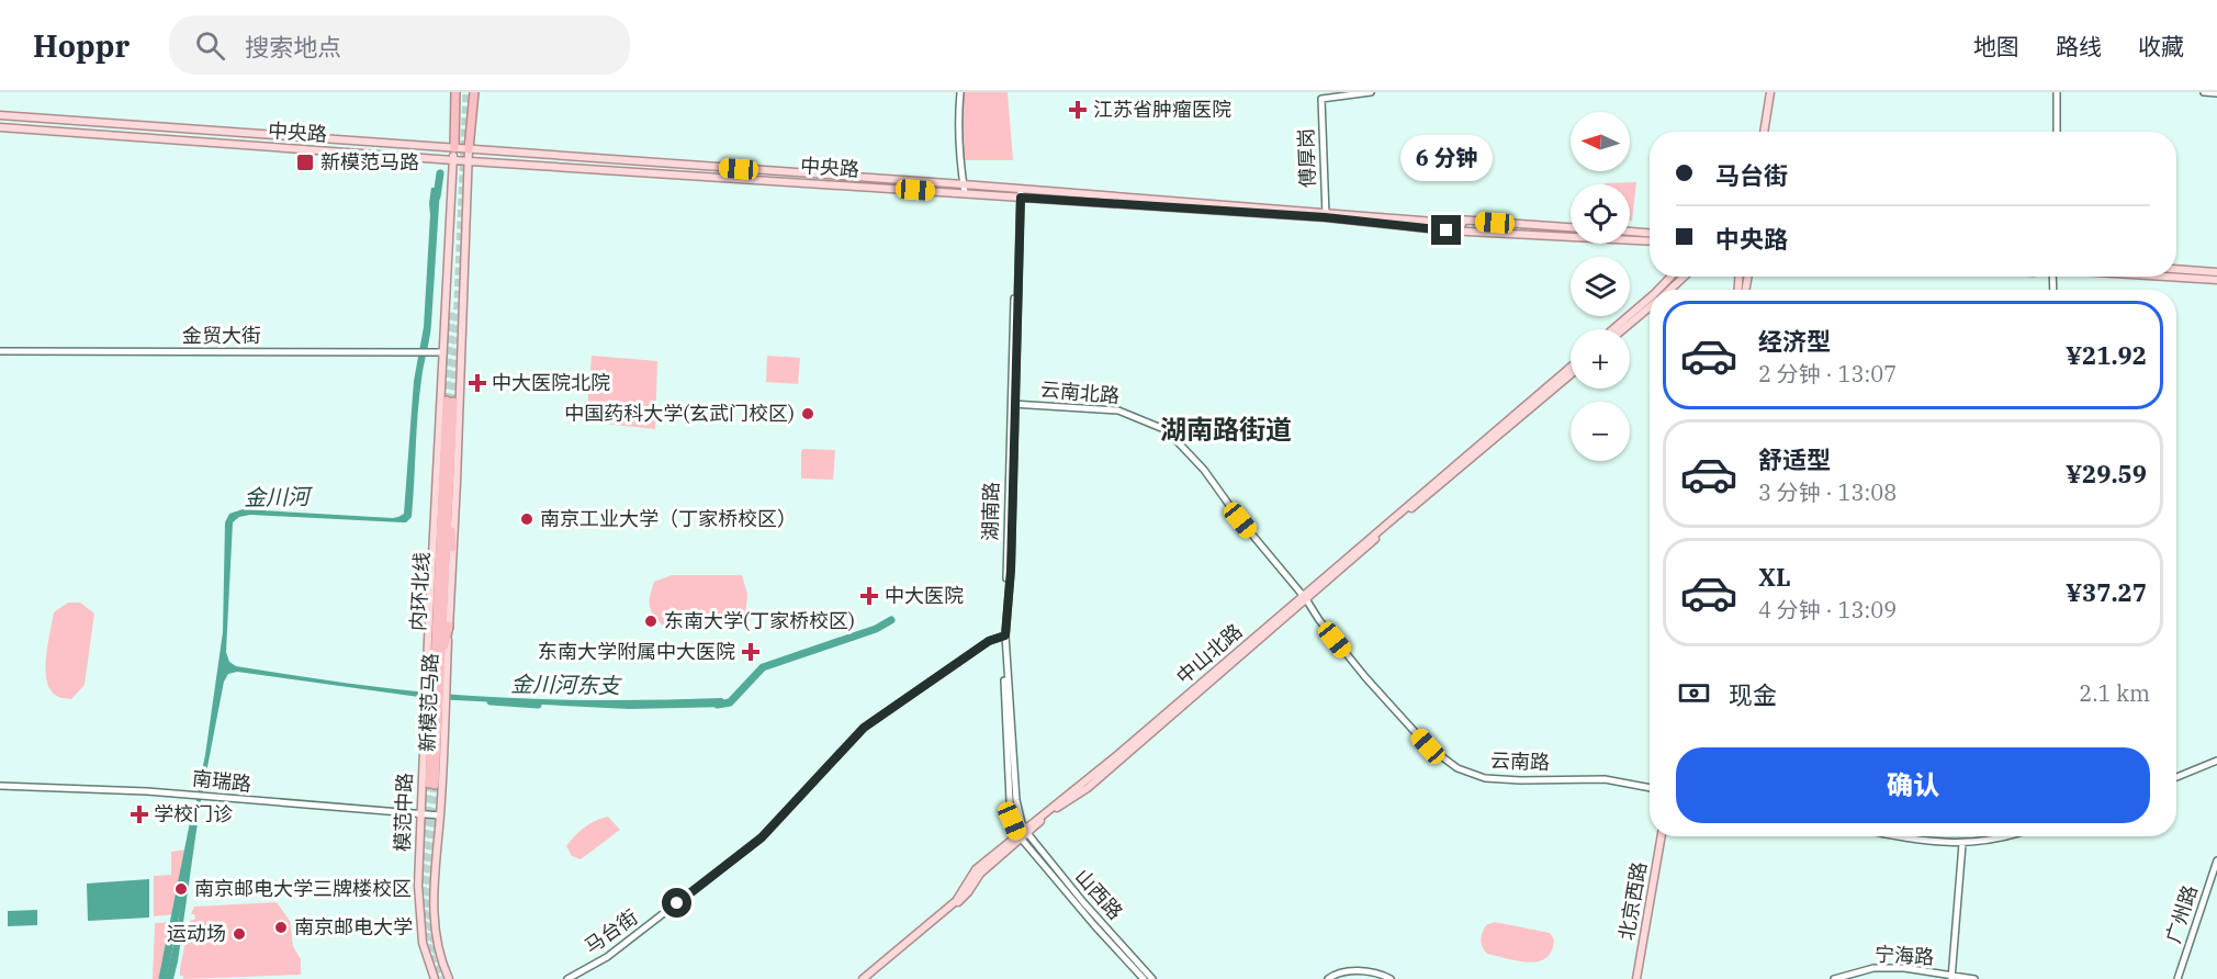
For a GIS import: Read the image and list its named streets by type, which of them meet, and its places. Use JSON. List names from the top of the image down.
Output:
{
  "streets": {
    "highway": ["内环北线"],
    "main road": [
      "中央路",
      "中山北路",
      "新模范马路",
      "模范中路",
      "北京西路"
    ],
    "street": [
      "傅厚岗",
      "金贸大街",
      "云南北路",
      "湖南路",
      "云南路",
      "南瑞路",
      "山西路",
      "广州路",
      "马台街",
      "宁海路"
    ]
  },
  "crossings": [
    ["中央路", "傅厚岗"],
    ["中央路", "湖南路"],
    ["中央路", "新模范马路"],
    ["金贸大街", "新模范马路"],
    ["云南北路", "湖南路"],
    ["云南北路", "中山北路"],
    ["云南北路", "云南路"],
    ["湖南路", "中山北路"],
    ["湖南路", "山西路"],
    ["湖南路", "马台街"],
    ["内环北线", "新模范马路"],
    ["中山北路", "云南路"],
    ["中山北路", "山西路"],
    ["新模范马路", "南瑞路"],
    ["新模范马路", "模范中路"],
    ["南瑞路", "模范中路"]
  ],
  "districts": ["湖南路街道"],
  "water": ["金川河", "金川河东支"],
  "places": {
    "health": [
      "江苏省肿瘤医院",
      "中大医院北院",
      "中大医院",
      "东南大学附属中大医院",
      "学校门诊"
    ],
    "transit": ["新模范马路"],
    "other": [
      "中国药科大学(玄武门校区)",
      "南京工业大学（丁家桥校区）",
      "东南大学(丁家桥校区)",
      "南京邮电大学三牌楼校区",
      "南京邮电大学",
      "运动场"
    ]
  },
  "north": "left",
  "page": {
    "header": "Hoppr",
    "search": "搜索地点",
    "nav": ["地图", "路线", "收藏"],
    "map_buttons": ["+", "−"],
    "banner": ["马台街", "中央路"],
    "bubble": "6 分钟",
    "list": [
      {
        "name": "经济型",
        "note": "2 分钟 · 13:07",
        "value": "¥21.92"
      },
      {
        "name": "舒适型",
        "note": "3 分钟 · 13:08",
        "value": "¥29.59"
      },
      {
        "name": "XL",
        "note": "4 分钟 · 13:09",
        "value": "¥37.27"
      }
    ],
    "pay": ["现金", "2.1 km"],
    "buttons": "确认"
  }
}
